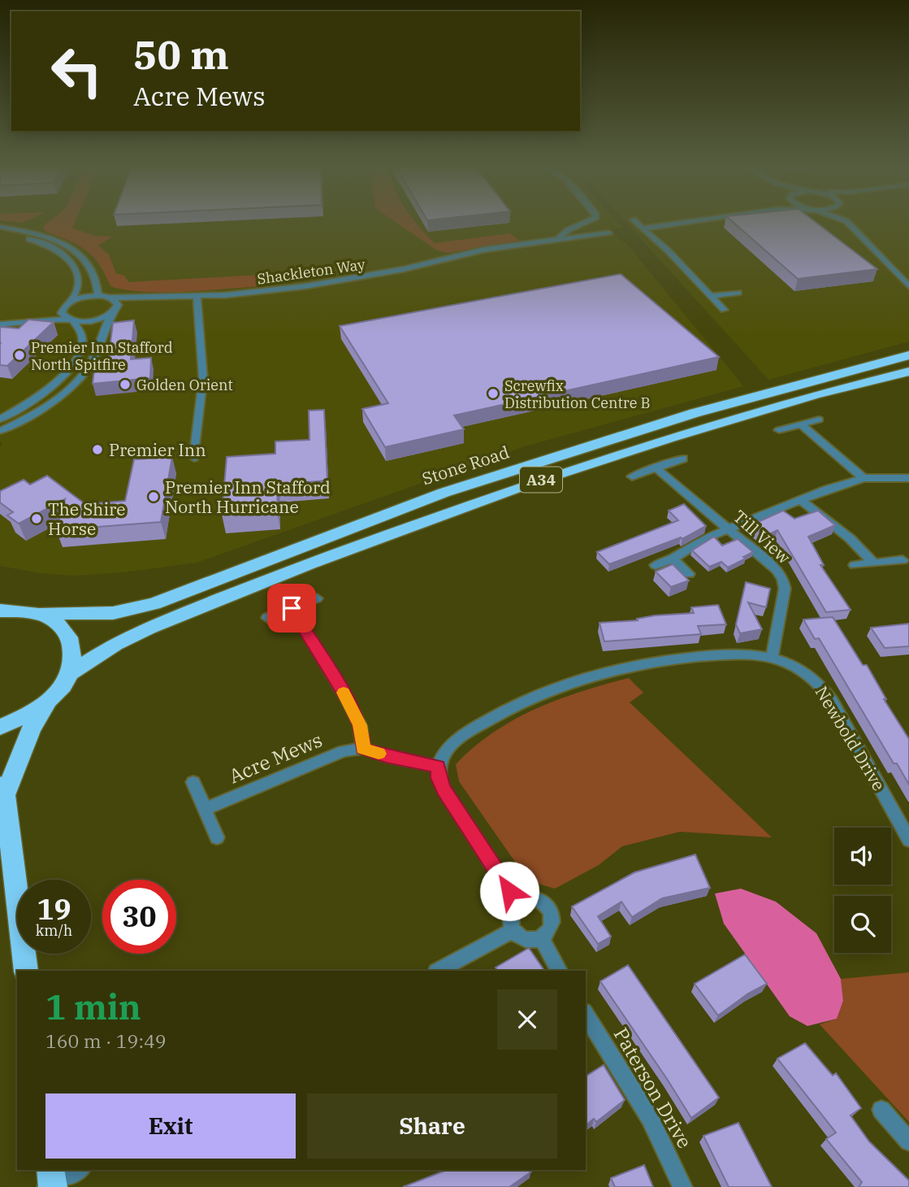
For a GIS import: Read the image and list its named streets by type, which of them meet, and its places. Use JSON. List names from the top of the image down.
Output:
{
  "streets": {
    "highway": ["Stone Road", "A34"],
    "street": [
      "Shackleton Way",
      "Till View",
      "Newbold Drive",
      "Acre Mews",
      "Paterson Drive"
    ]
  },
  "crossings": [
    ["Till View", "Newbold Drive"]
  ],
  "places": [
    "Premier Inn Stafford North Spitfire",
    "Golden Orient",
    "Screwfix Distribution Centre B",
    "Premier Inn",
    "Premier Inn Stafford North Hurricane",
    "The Shire Horse"
  ],
  "page": {
    "turn": ["50 m", "Acre Mews"],
    "speed": "19 km/h",
    "limit": "30",
    "heading": ["1 min", "160 m · 19:49"],
    "buttons": ["Exit", "Share"]
  }
}
